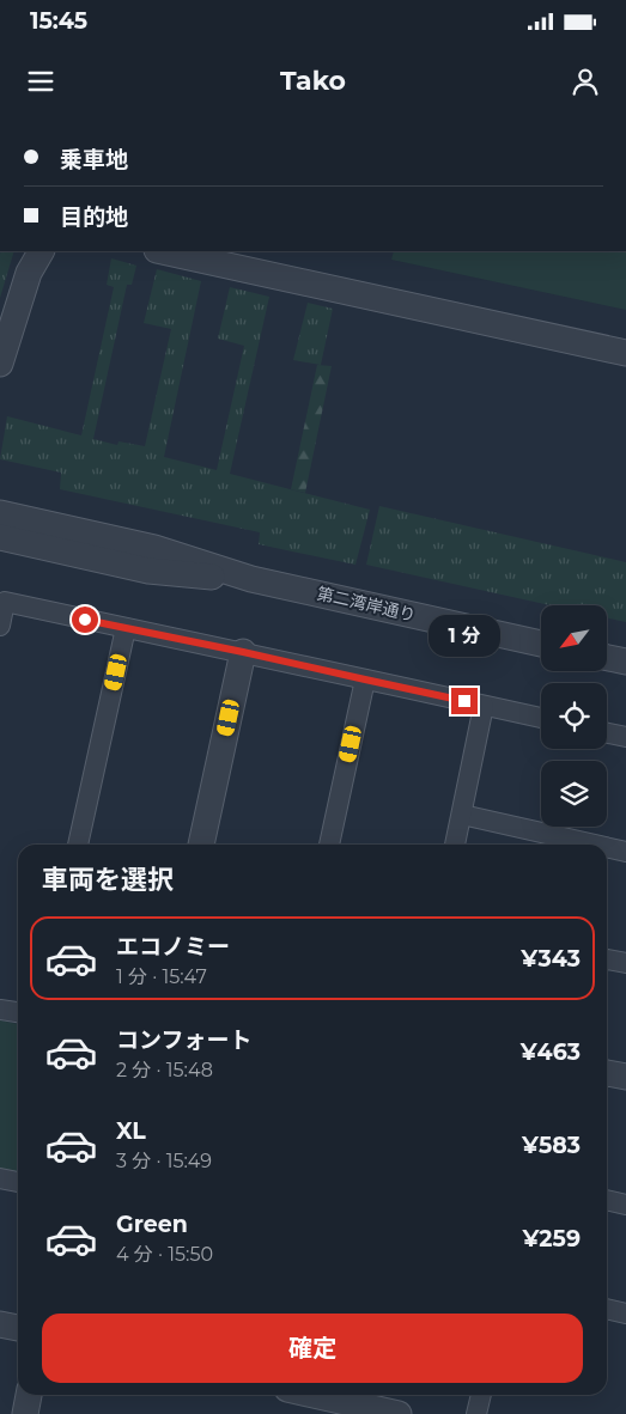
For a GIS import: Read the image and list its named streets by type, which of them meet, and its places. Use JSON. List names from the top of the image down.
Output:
{
  "streets": {
    "street": ["第二湾岸通り"]
  },
  "north": "bottom left",
  "page": {
    "status": "15:45",
    "header": "Tako",
    "banner": ["乗車地", "目的地"],
    "bubble": "1 分",
    "heading": "車両を選択",
    "list": [
      {
        "name": "エコノミー",
        "note": "1 分 · 15:47",
        "value": "¥343"
      },
      {
        "name": "コンフォート",
        "note": "2 分 · 15:48",
        "value": "¥463"
      },
      {
        "name": "XL",
        "note": "3 分 · 15:49",
        "value": "¥583"
      },
      {
        "name": "Green",
        "note": "4 分 · 15:50",
        "value": "¥259"
      }
    ],
    "buttons": "確定"
  }
}
